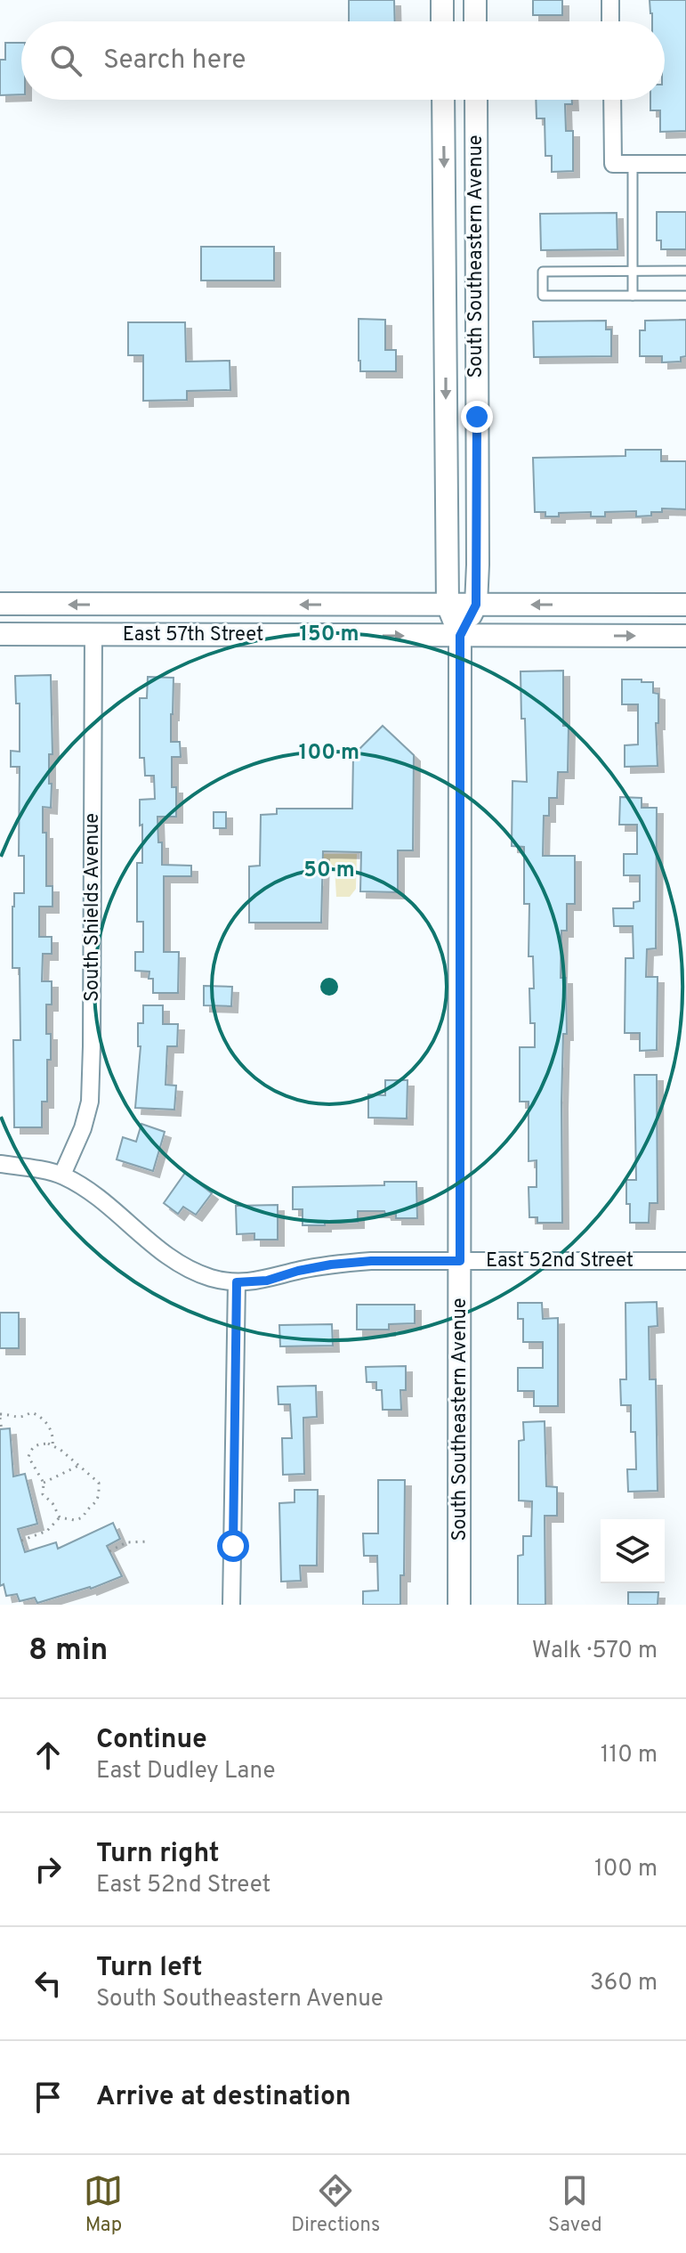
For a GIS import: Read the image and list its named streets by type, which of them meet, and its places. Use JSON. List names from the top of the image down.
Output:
{
  "streets": {
    "main road": ["South Southeastern Avenue", "East 57th Street"],
    "street": ["South Shields Avenue", "East 52nd Street"]
  },
  "crossings": [
    ["South Southeastern Avenue", "East 57th Street"],
    ["South Southeastern Avenue", "East 52nd Street"],
    ["East 57th Street", "South Shields Avenue"],
    ["South Shields Avenue", "East 52nd Street"]
  ],
  "page": {
    "search": "Search here",
    "heading": ["8 min", "Walk · 570 m"],
    "list": [
      ["Continue", "East Dudley Lane", "110 m"],
      ["Turn right", "East 52nd Street", "100 m"],
      ["Turn left", "South Southeastern Avenue", "360 m"],
      "Arrive at destination"
    ],
    "nav": ["Map", "Directions", "Saved"]
  },
  "rings": ["150 m", "100 m", "50 m"]
}
